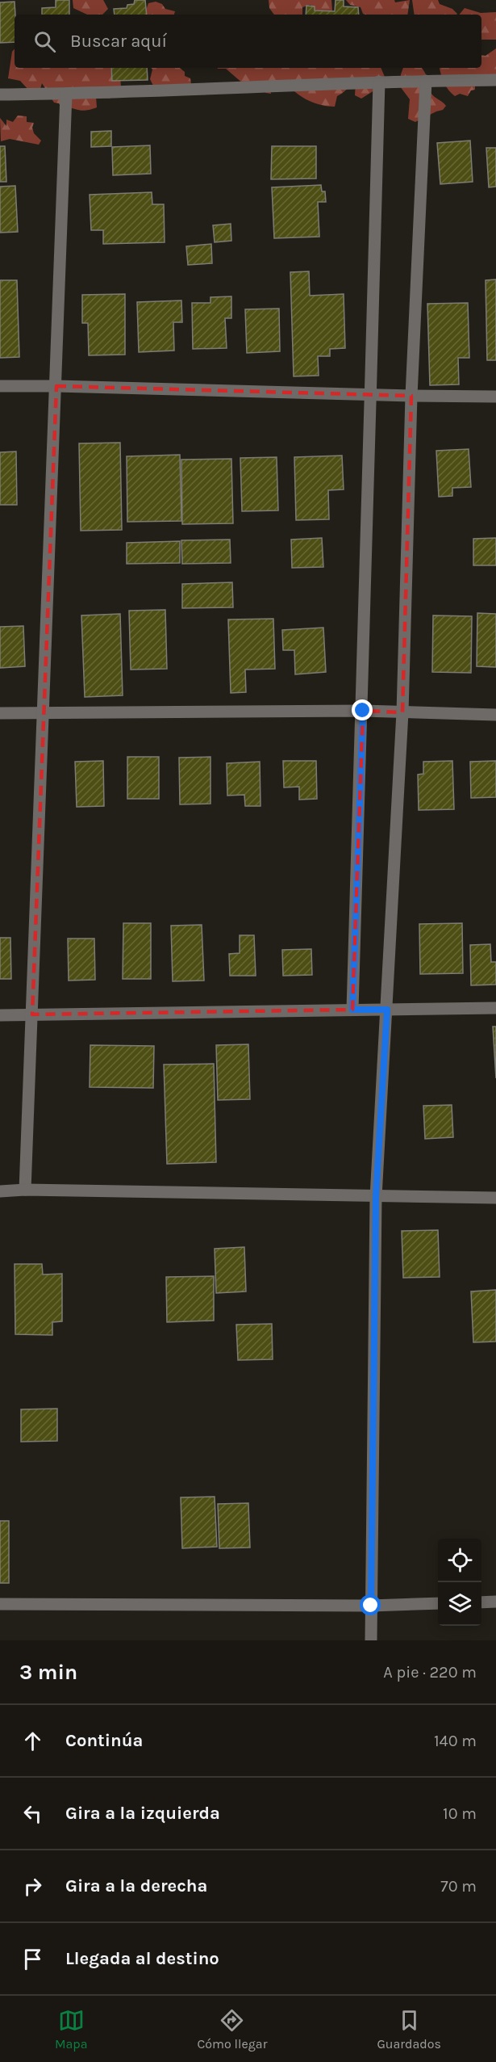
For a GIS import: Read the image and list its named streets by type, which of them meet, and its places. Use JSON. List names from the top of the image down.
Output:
{
  "page": {
    "search": "Buscar aquí",
    "heading": ["3 min", "A pie · 220 m"],
    "list": [
      ["Continúa", "140 m"],
      ["Gira a la izquierda", "10 m"],
      ["Gira a la derecha", "70 m"],
      "Llegada al destino"
    ],
    "nav": ["Mapa", "Cómo llegar", "Guardados"]
  }
}
